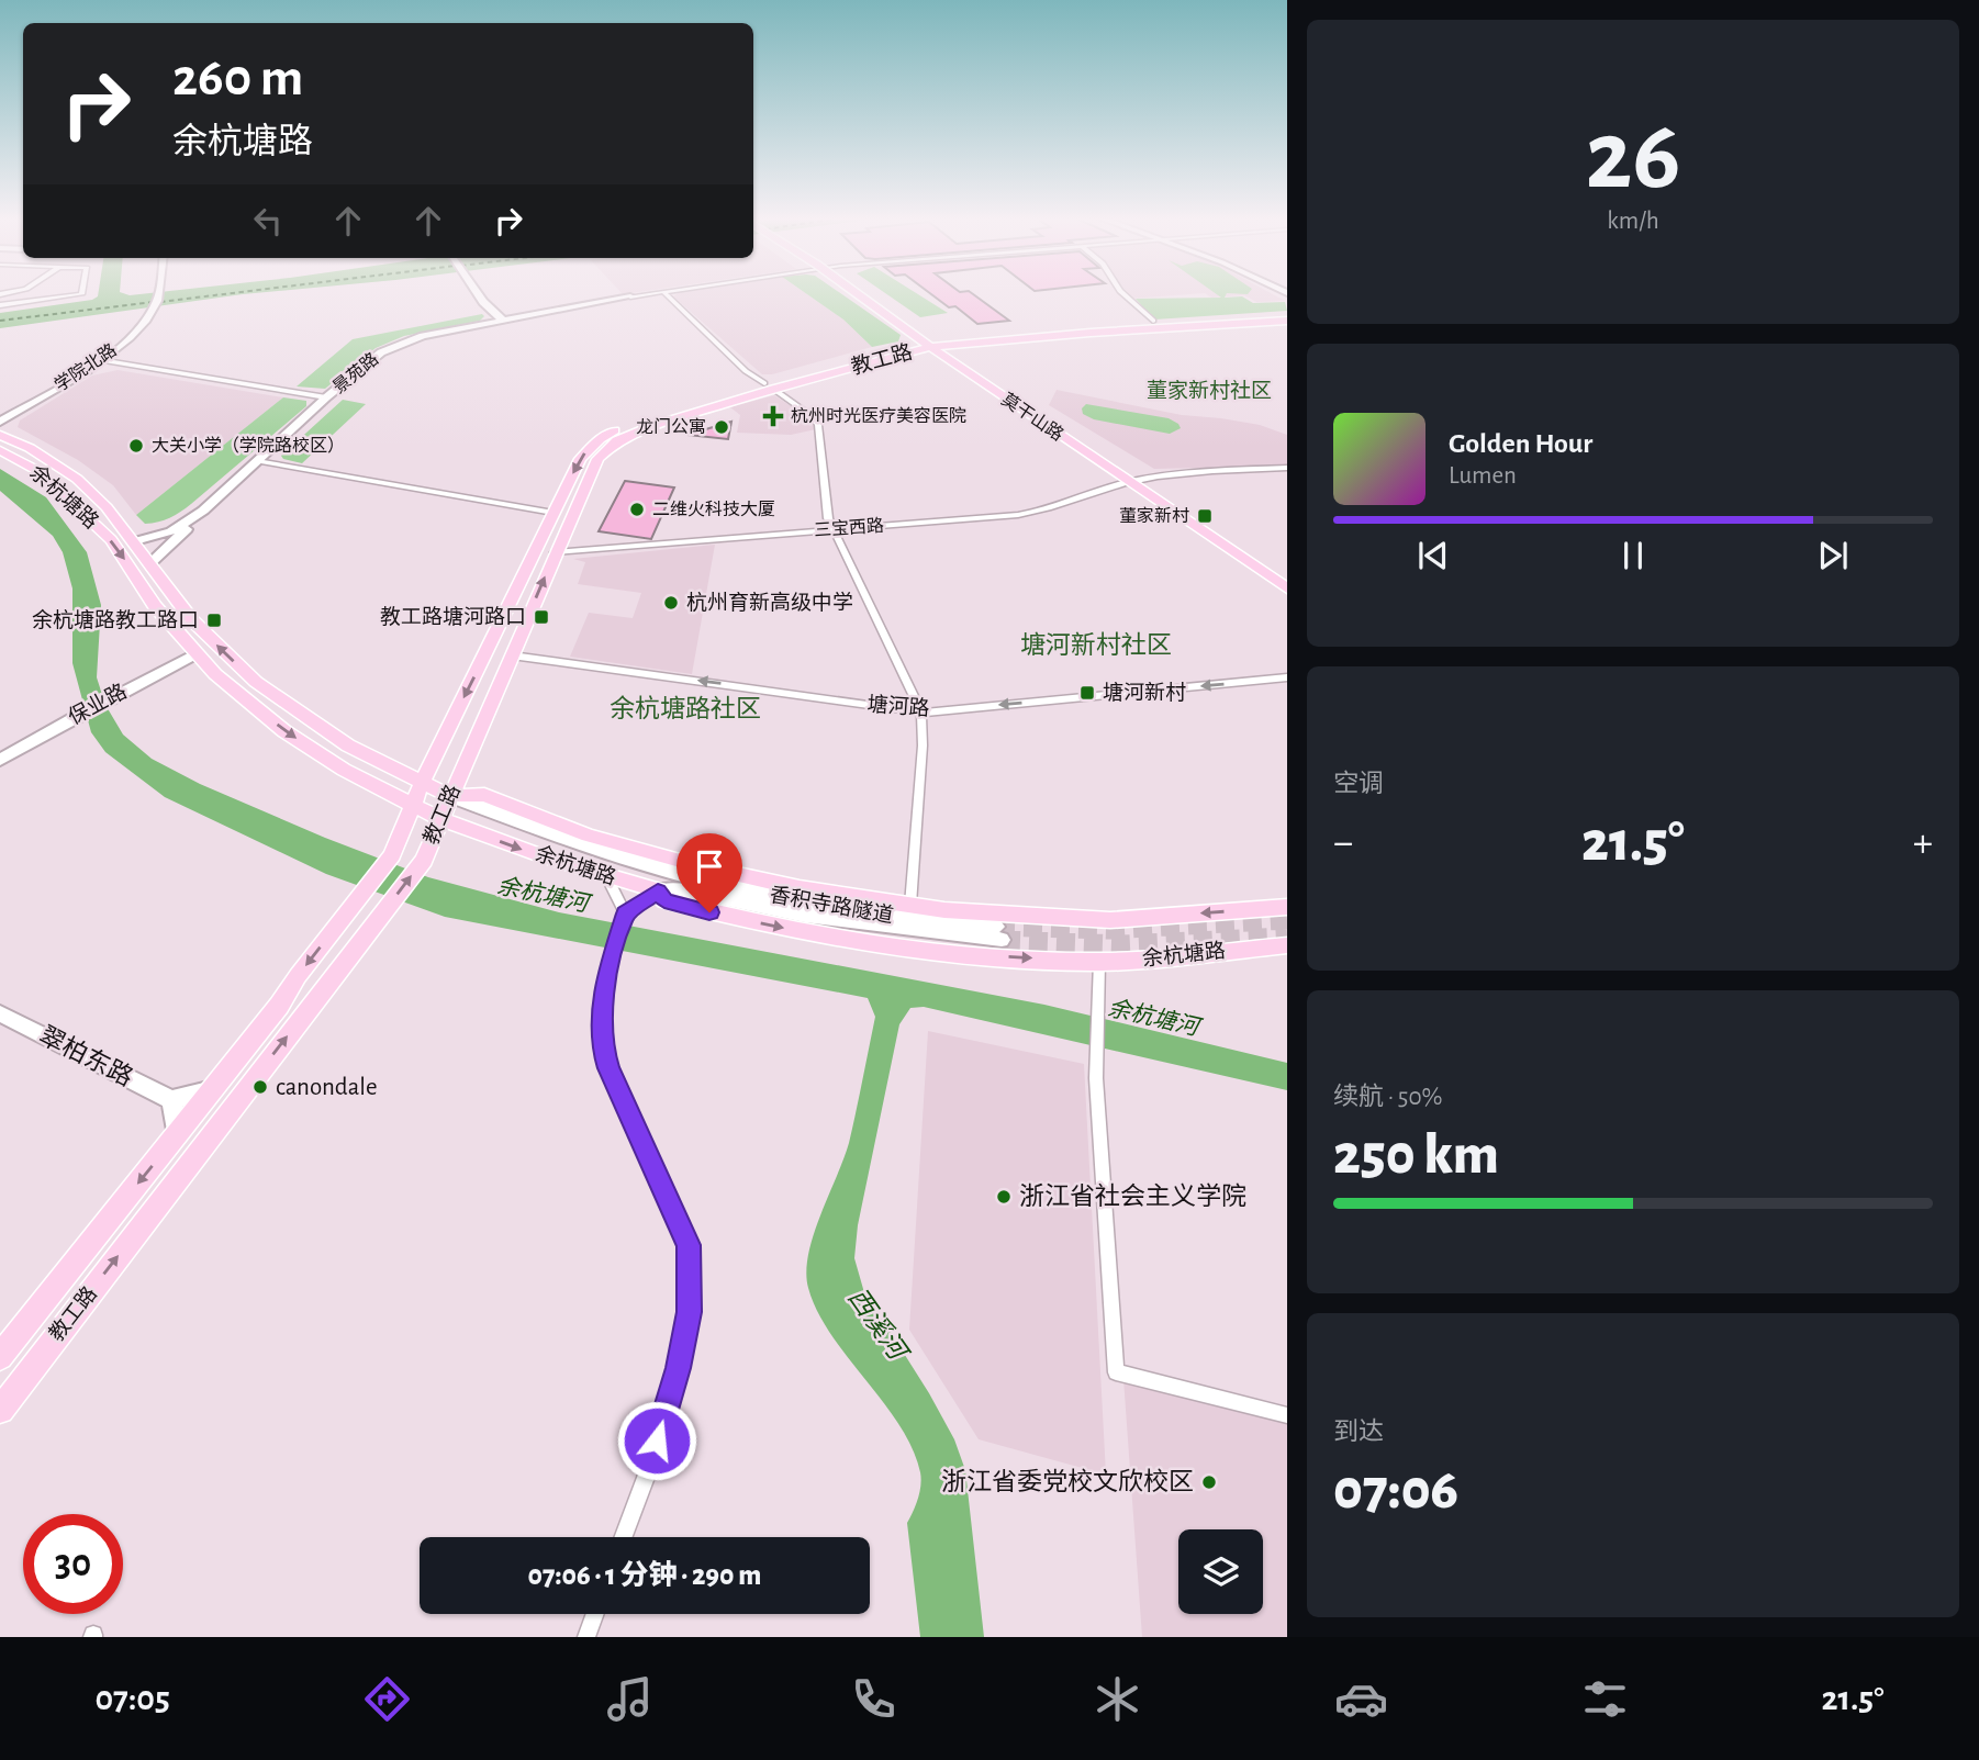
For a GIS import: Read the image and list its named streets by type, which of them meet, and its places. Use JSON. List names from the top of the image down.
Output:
{
  "streets": {
    "main road": [
      "教工路",
      "学院北路",
      "景苑路",
      "莫干山路",
      "余杭塘路",
      "保业路",
      "香积寺路隧道",
      "翠柏东路"
    ],
    "street": ["三宝西路", "塘河路"]
  },
  "crossings": [
    ["教工路", "莫干山路"],
    ["教工路", "余杭塘路"],
    ["教工路", "三宝西路"],
    ["教工路", "塘河路"],
    ["教工路", "香积寺路隧道"],
    ["景苑路", "余杭塘路"],
    ["莫干山路", "三宝西路"],
    ["余杭塘路", "保业路"],
    ["余杭塘路", "香积寺路隧道"]
  ],
  "one_way": ["塘河路"],
  "districts": ["董家新村社区", "塘河新村社区", "余杭塘路社区"],
  "water": ["余杭塘河", "西溪河"],
  "places": {
    "health": ["杭州时光医疗美容医院"],
    "other": [
      "龙门公寓",
      "大关小学（学院路校区）",
      "二维火科技大厦",
      "杭州育新高级中学",
      "canondale",
      "浙江省社会主义学院",
      "浙江省委党校文欣校区"
    ],
    "transit": [
      "董家新村",
      "教工路塘河路口",
      "余杭塘路教工路口",
      "塘河新村"
    ]
  },
  "page": {
    "tile": [
      ["26", "km/h"],
      "空调",
      ["续航 · 50%", "250 km"],
      ["到达", "07:06"]
    ],
    "turn": ["260 m", "余杭塘路"],
    "song": ["Golden Hour", "Lumen"],
    "heat": ["−", "21.5°", "+"],
    "limit": "30",
    "trip": "07:06 · 1 分钟 · 290 m",
    "tabs": ["07:05", "21.5°"]
  }
}
